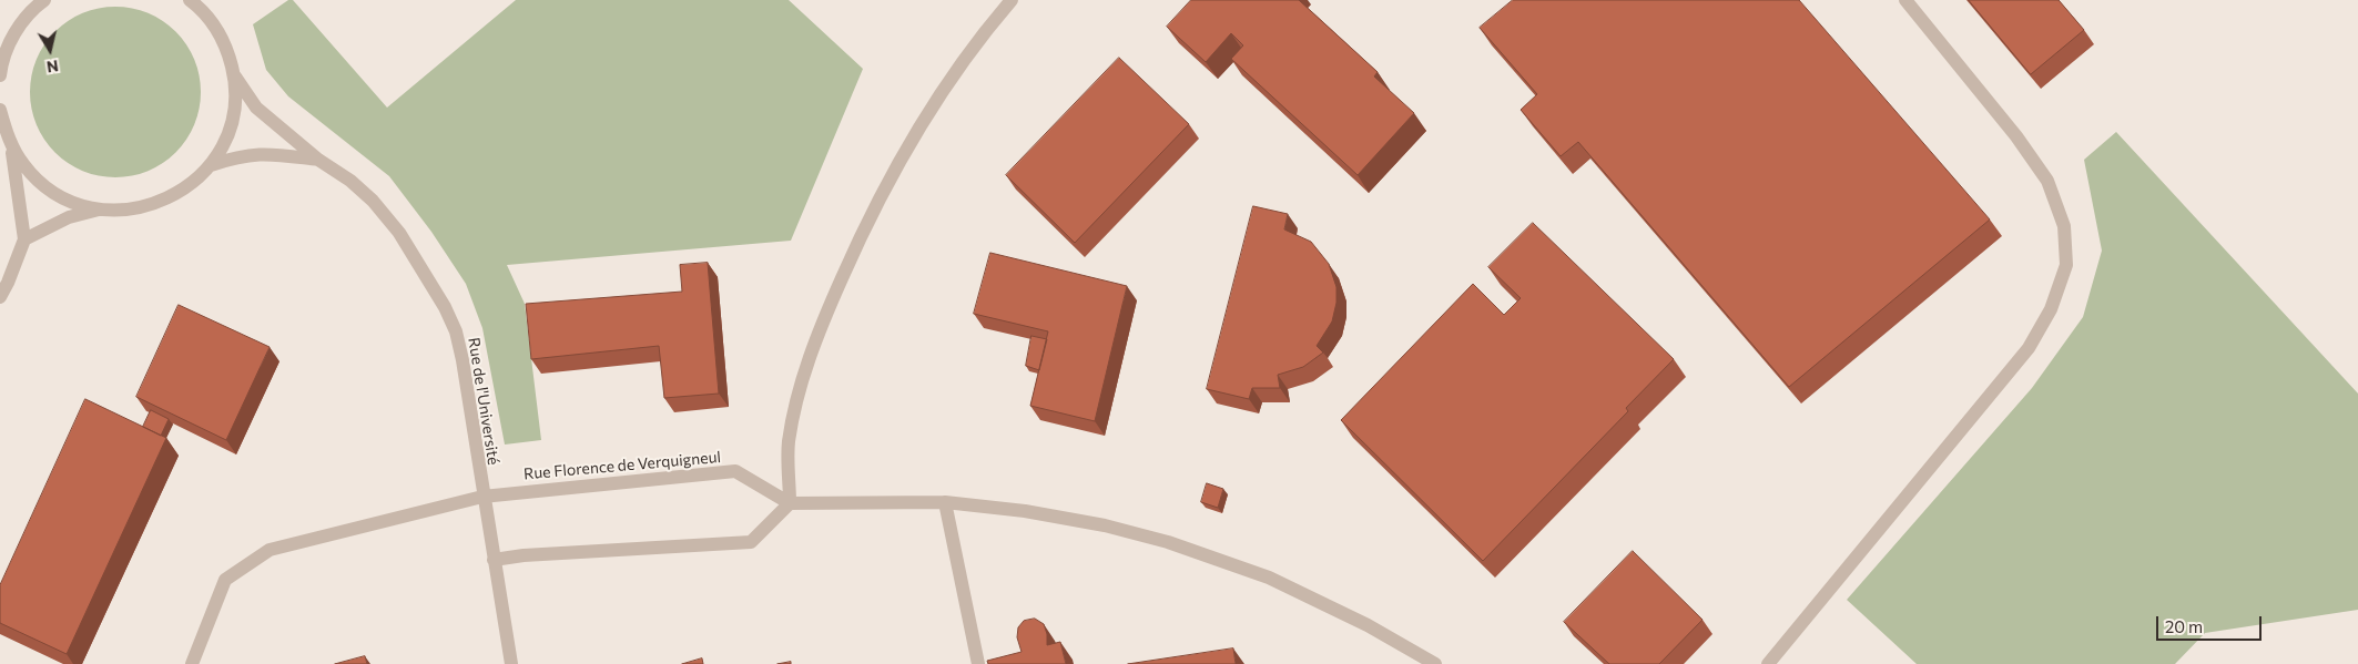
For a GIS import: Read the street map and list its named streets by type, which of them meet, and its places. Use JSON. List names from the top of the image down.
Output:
{
  "streets": {
    "street": ["Rue de l'Université", "Rue Florence de Verquigneul"]
  },
  "crossings": [
    ["Rue de l'Université", "Rue Florence de Verquigneul"]
  ],
  "scale_bar": "20 m",
  "north": "bottom"
}
